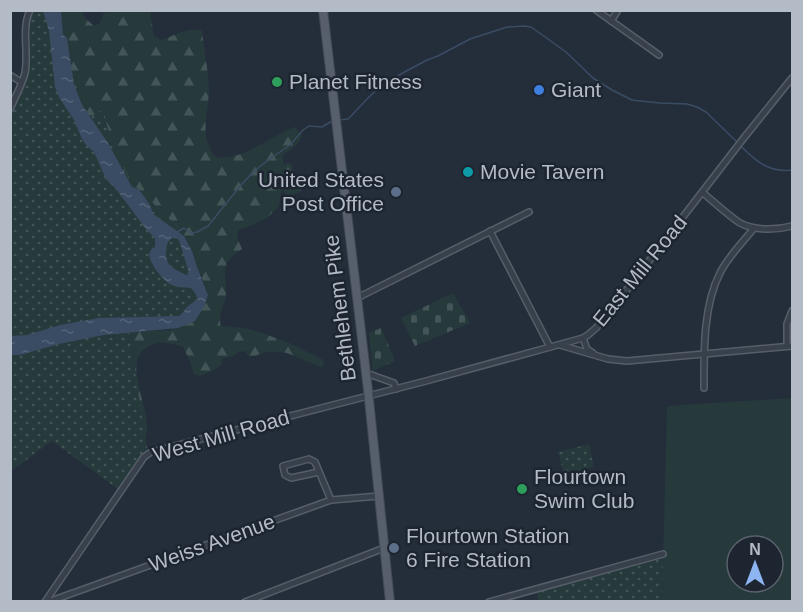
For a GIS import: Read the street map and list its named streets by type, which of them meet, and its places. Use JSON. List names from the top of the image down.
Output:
{
  "streets": {
    "main road": ["Bethlehem Pike"],
    "street": ["East Mill Road", "West Mill Road", "Weiss Avenue"]
  },
  "crossings": [
    ["East Mill Road", "West Mill Road"],
    ["Bethlehem Pike", "West Mill Road"],
    ["Bethlehem Pike", "Weiss Avenue"],
    ["West Mill Road", "Weiss Avenue"]
  ],
  "places": [
    "Planet Fitness",
    "Giant",
    "Movie Tavern",
    "United States Post Office",
    "Flourtown Swim Club",
    "Flourtown Station 6 Fire Station"
  ],
  "north": "top"
}
